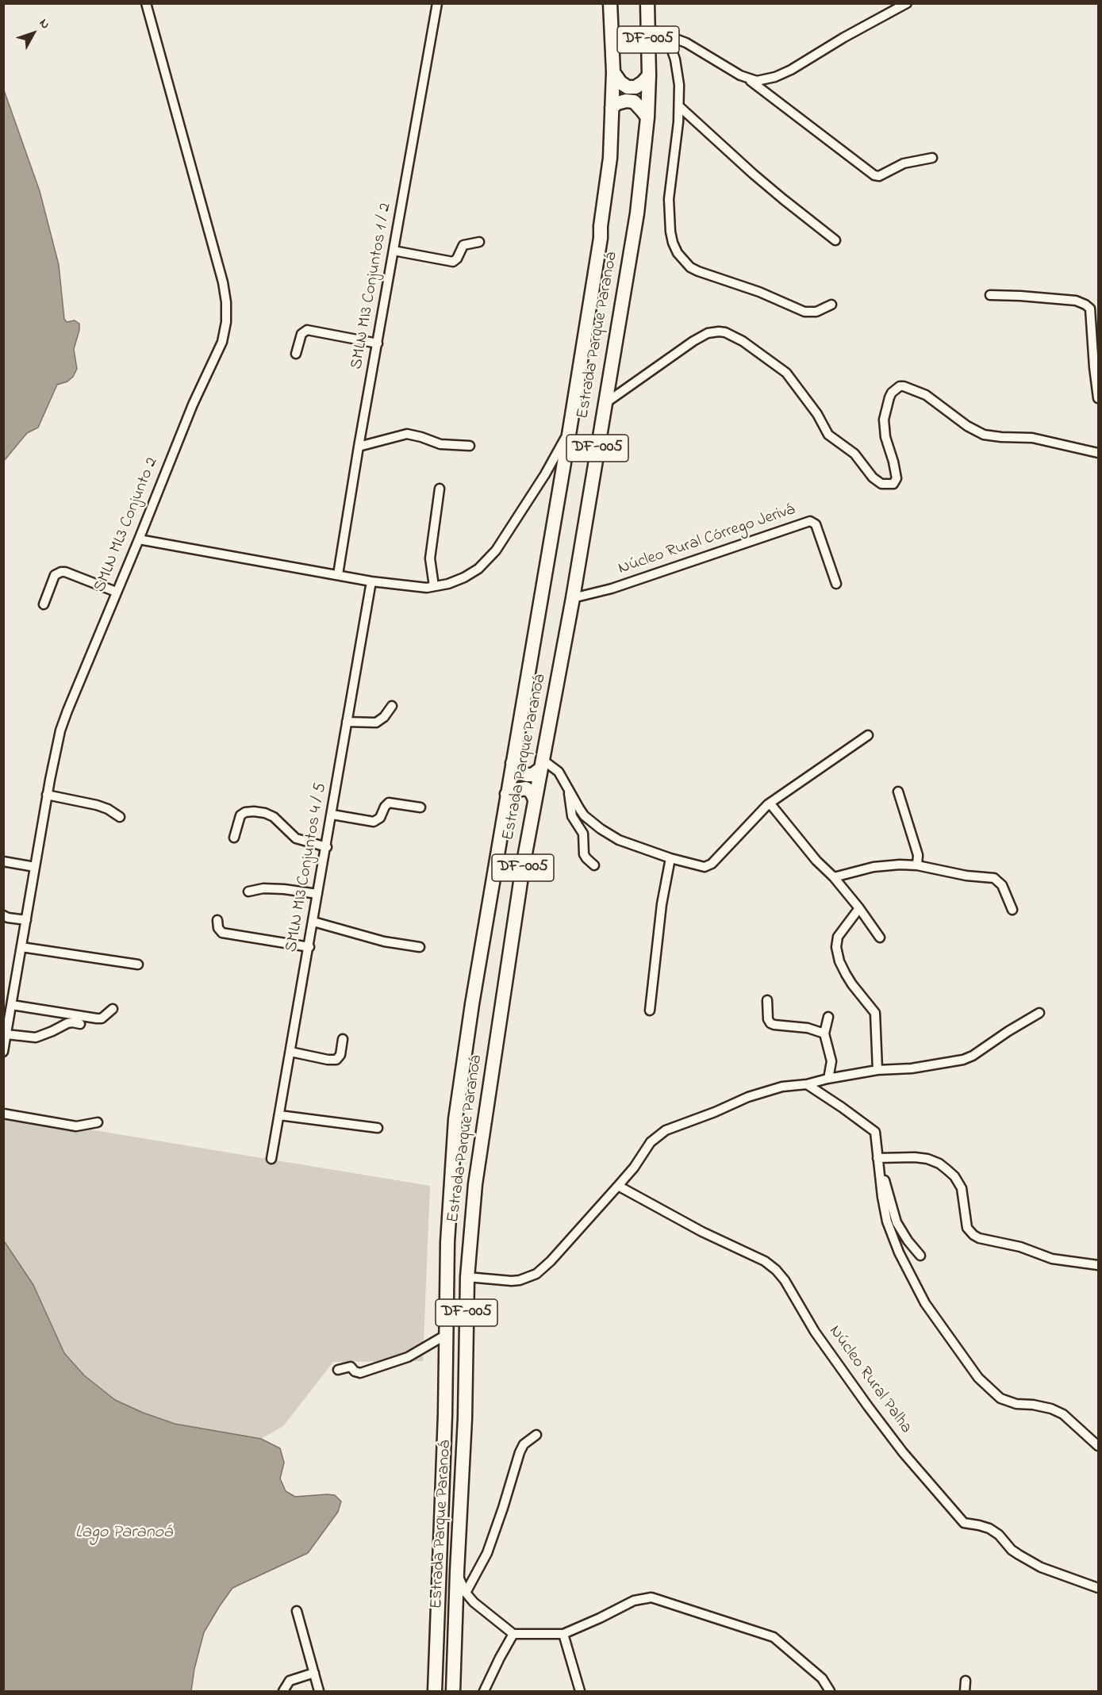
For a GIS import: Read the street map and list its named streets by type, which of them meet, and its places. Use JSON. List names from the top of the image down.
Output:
{
  "streets": {
    "main road": ["DF-005", "Estrada Parque Paranoá"],
    "street": [
      "SMLN MI3 Conjuntos 1 / 2",
      "SMLN ML3 Conjunto 2",
      "Núcleo Rural Córrego Jerivá",
      "SMLN MI3 Conjuntos 4 / 5",
      "Núcleo Rural Palha"
    ]
  },
  "crossings": [
    ["Estrada Parque Paranoá", "Núcleo Rural Córrego Jerivá"]
  ],
  "water": ["Lago Paranoá"],
  "north": "top right"
}
